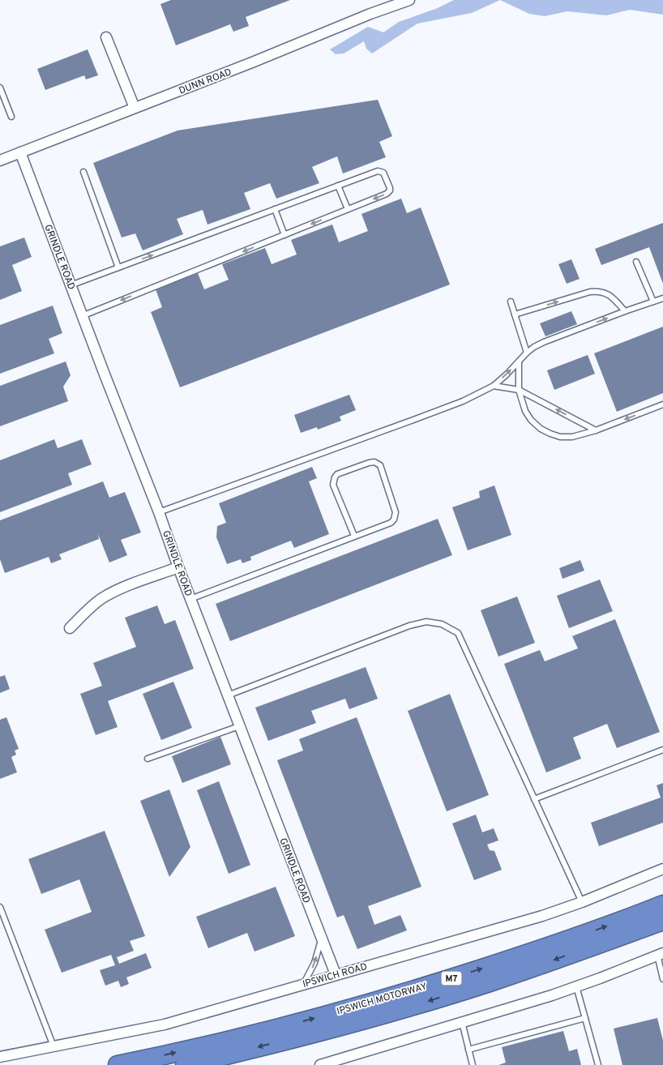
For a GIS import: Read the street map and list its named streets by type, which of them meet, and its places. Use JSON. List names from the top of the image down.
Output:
{
  "streets": {
    "highway": ["M7", "IPSWICH MOTORWAY"],
    "street": ["DUNN ROAD", "GRINDLE ROAD", "IPSWICH ROAD"]
  },
  "crossings": [
    ["DUNN ROAD", "GRINDLE ROAD"],
    ["GRINDLE ROAD", "IPSWICH ROAD"]
  ]
}
